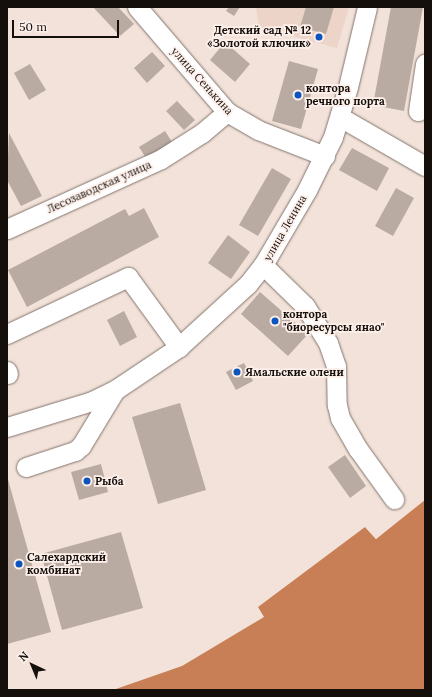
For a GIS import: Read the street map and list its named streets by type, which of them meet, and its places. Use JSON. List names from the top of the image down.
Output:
{
  "streets": {
    "street": ["улица Сенькина", "Лесозаводская улица", "улица Ленина"]
  },
  "crossings": [
    ["улица Сенькина", "Лесозаводская улица"],
    ["улица Сенькина", "улица Ленина"]
  ],
  "places": [
    "Детский сад № 12 «Золотой ключик»",
    "контора речного порта",
    "контора \"биоресурсы янао\"",
    "Ямальские олени",
    "Рыба",
    "Салехардский комбинат"
  ],
  "scale_bar": "50 m",
  "north": "top left"
}
